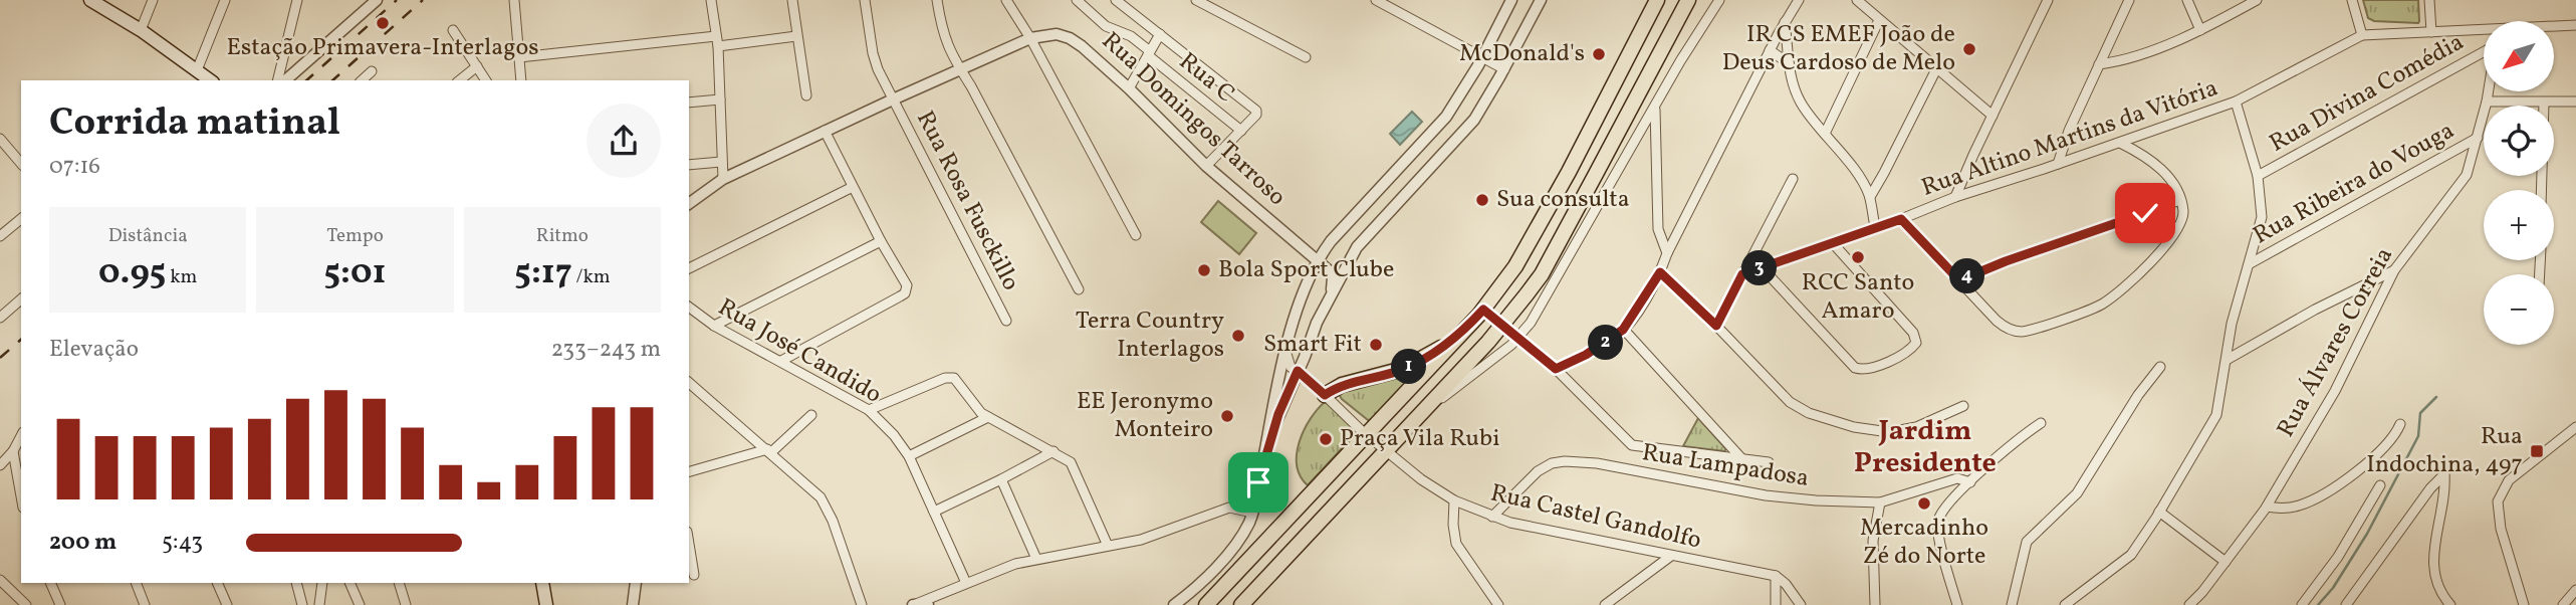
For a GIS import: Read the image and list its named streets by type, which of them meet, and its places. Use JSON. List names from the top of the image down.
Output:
{
  "streets": {
    "street": [
      "Rua C",
      "Rua Divina Comédia",
      "Rua Domingos Tarroso",
      "Rua Altino Martins da Vitória",
      "Rua Ribeira do Vouga",
      "Rua Rosa Fusckillo",
      "Rua Álvares Correia",
      "Rua José Candido",
      "Rua Lampadosa",
      "Rua Castel Gandolfo"
    ]
  },
  "crossings": [
    ["Rua Ribeira do Vouga", "Rua Álvares Correia"],
    ["Rua Lampadosa", "Rua Castel Gandolfo"]
  ],
  "districts": ["Jardim Presidente"],
  "places": {
    "other": [
      "Estação Primavera-Interlagos",
      "IR CS EMEF João de Deus Cardoso de Melo",
      "McDonald's",
      "Sua consulta",
      "RCC Santo Amaro",
      "Bola Sport Clube",
      "Terra Country Interlagos",
      "Smart Fit",
      "EE Jeronymo Monteiro",
      "Praça Vila Rubi",
      "Mercadinho Zé do Norte"
    ],
    "transit": ["Rua Indochina, 497"]
  },
  "north": "bottom left",
  "page": {
    "map_buttons": ["+", "−"],
    "heading": ["Corrida matinal", "07:16"],
    "stats": [
      ["Distância", "0.95 km"],
      ["Tempo", "5:01"],
      ["Ritmo", "5:17 /km"]
    ],
    "pins": [
      "3",
      "4",
      "2",
      "1"
    ],
    "chart": ["Elevação", "233–243 m"],
    "list": [
      {
        "name": "200 m",
        "note": "5:43"
      }
    ]
  }
}
